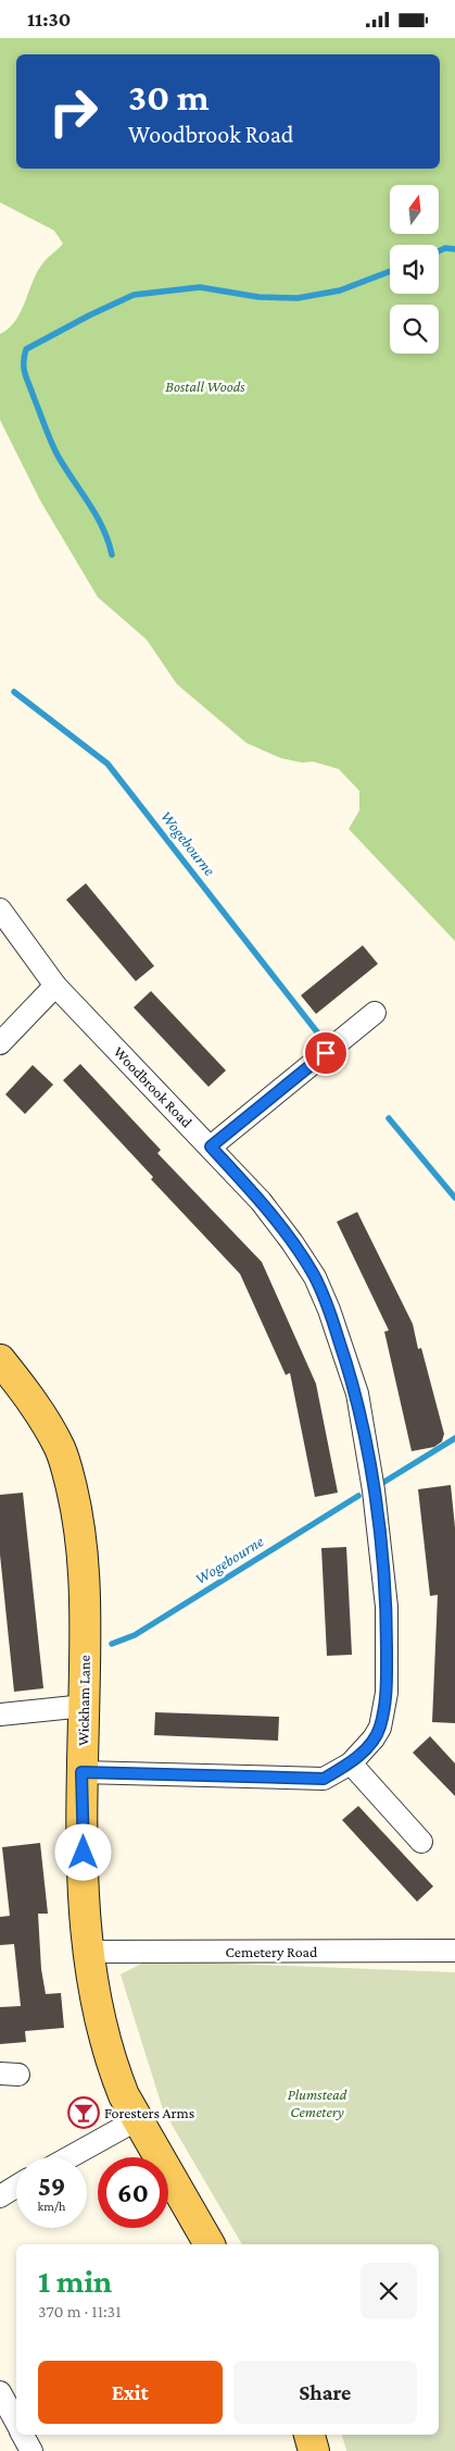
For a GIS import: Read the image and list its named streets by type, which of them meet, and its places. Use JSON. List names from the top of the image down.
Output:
{
  "streets": {
    "main road": ["Wickham Lane"],
    "street": ["Woodbrook Road", "Cemetery Road"]
  },
  "crossings": [
    ["Woodbrook Road", "Wickham Lane"],
    ["Wickham Lane", "Cemetery Road"]
  ],
  "water": ["Wogebourne"],
  "parks": ["Bostall Woods", "Plumstead Cemetery"],
  "places": {
    "bar": ["Foresters Arms"]
  },
  "north": "top",
  "page": {
    "status": "11:30",
    "turn": ["30 m", "Woodbrook Road"],
    "speed": "59 km/h",
    "limit": "60",
    "heading": ["1 min", "370 m · 11:31"],
    "buttons": ["Exit", "Share"]
  }
}
